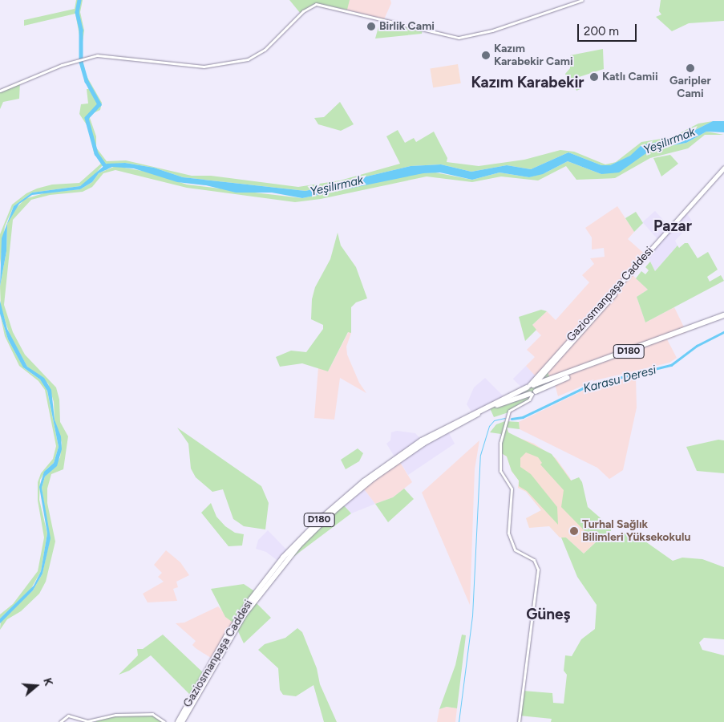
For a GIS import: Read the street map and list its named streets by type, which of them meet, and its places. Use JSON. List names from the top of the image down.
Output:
{
  "streets": {
    "highway": ["Gaziosmanpaşa Caddesi", "D180"]
  },
  "crossings": [
    ["Gaziosmanpaşa Caddesi", "D180"]
  ],
  "districts": ["Kazım Karabekir", "Pazar", "Güneş"],
  "water": ["Yeşilırmak", "Karasu Deresi"],
  "places": [
    "Birlik Cami",
    "Kazım Karabekir Cami",
    "Garipler Cami",
    "Katlı Camii",
    "Turhal Sağlık Bilimleri Yüksekokulu"
  ],
  "scale_bar": "200 m",
  "north": "right"
}
